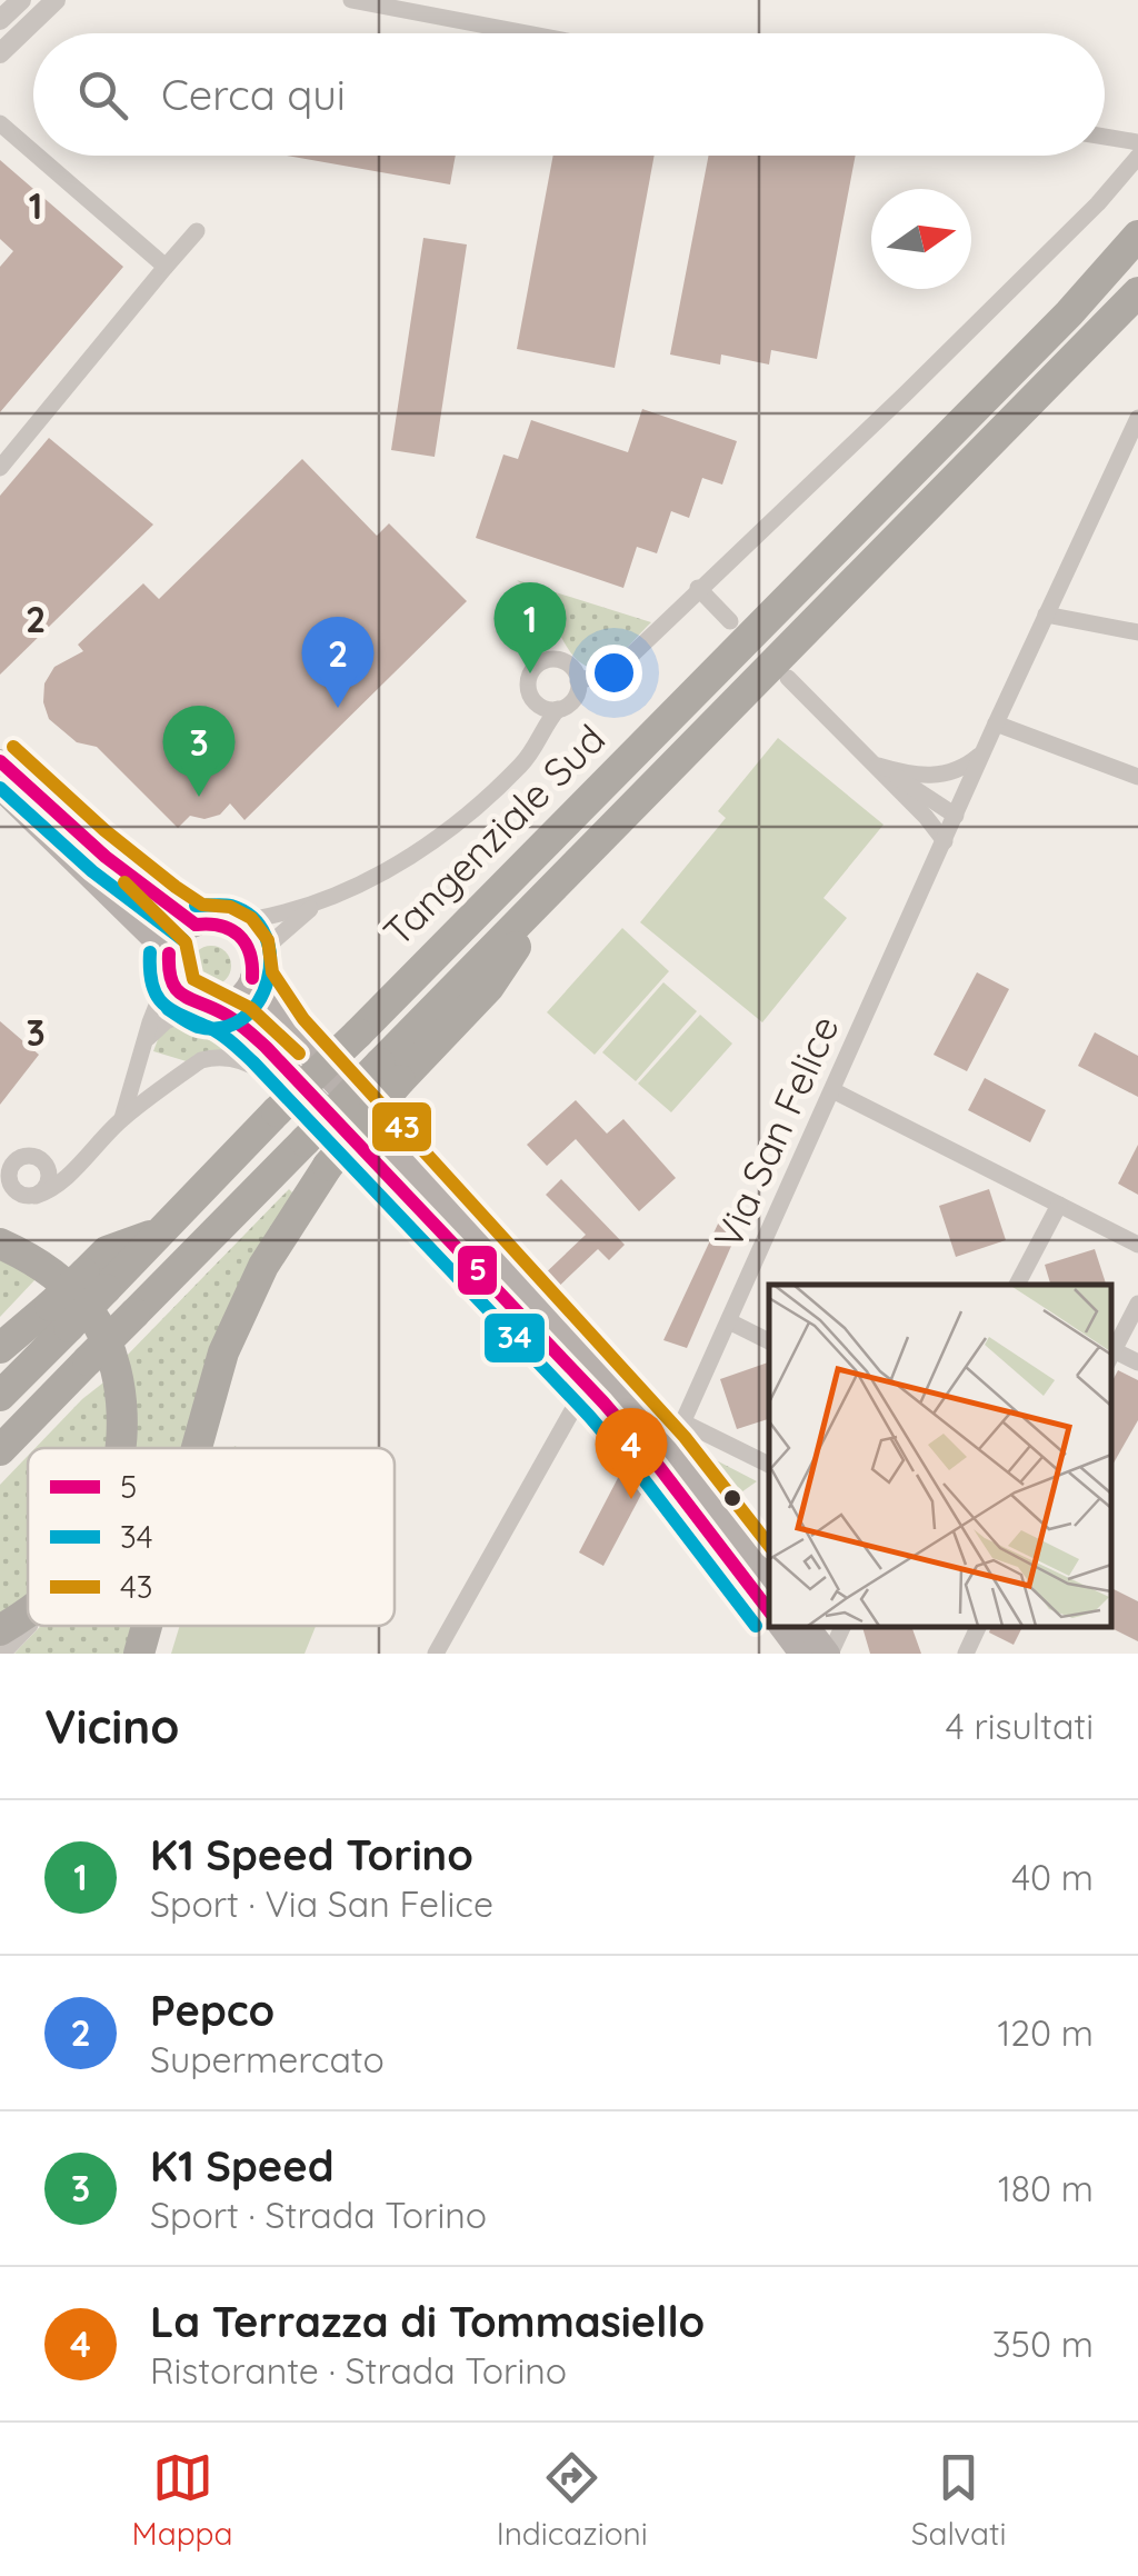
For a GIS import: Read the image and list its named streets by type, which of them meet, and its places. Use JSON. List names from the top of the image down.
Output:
{
  "streets": {
    "highway": ["Tangenziale Sud"],
    "street": ["Via San Felice"]
  },
  "lines": ["transit line 43", "transit line 5", "transit line 34"],
  "legend": ["5", "34", "43"],
  "north": "right",
  "page": {
    "search": "Cerca qui",
    "pins": [
      "1",
      "2",
      "3",
      "4"
    ],
    "heading": ["Vicino", "4 risultati"],
    "list": [
      {
        "mark": "1",
        "name": "K1 Speed Torino",
        "note": "Sport · Via San Felice",
        "value": "40 m"
      },
      {
        "mark": "2",
        "name": "Pepco",
        "note": "Supermercato",
        "value": "120 m"
      },
      {
        "mark": "3",
        "name": "K1 Speed",
        "note": "Sport · Strada Torino",
        "value": "180 m"
      },
      {
        "mark": "4",
        "name": "La Terrazza di Tommasiello",
        "note": "Ristorante · Strada Torino",
        "value": "350 m"
      }
    ],
    "nav": ["Mappa", "Indicazioni", "Salvati"]
  },
  "grid": {
    "rows": ["1", "2", "3"]
  }
}
